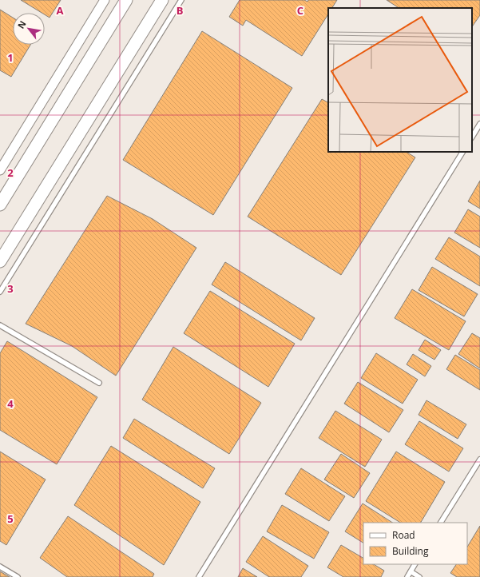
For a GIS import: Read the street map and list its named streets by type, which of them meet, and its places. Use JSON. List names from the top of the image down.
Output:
{
  "legend": ["Road", "Building"],
  "north": "top left",
  "grid": {
    "columns": ["A", "B", "C"],
    "rows": [
      "1",
      "2",
      "3",
      "4",
      "5"
    ]
  }
}
